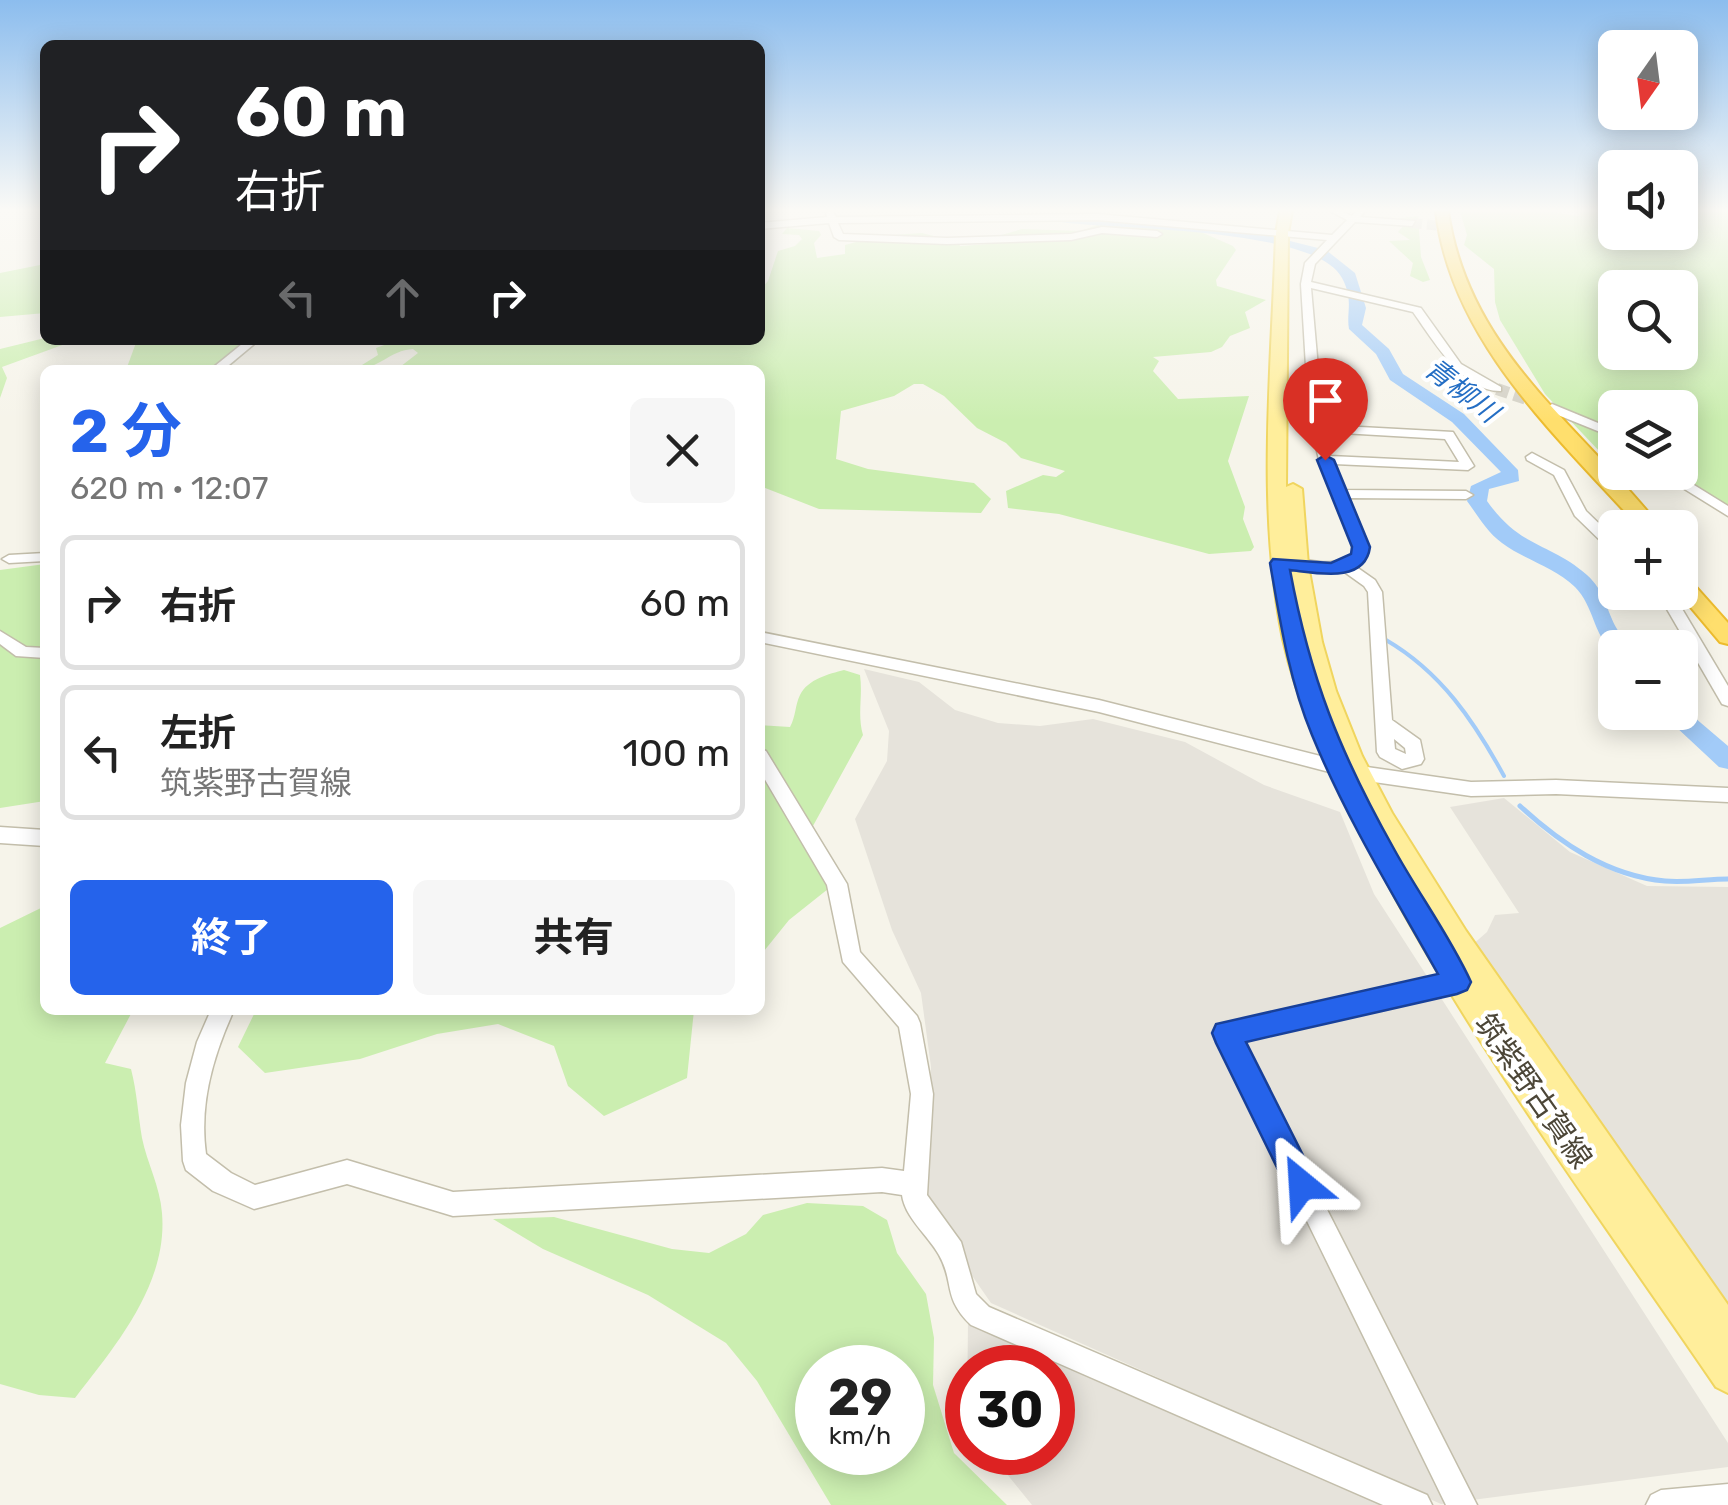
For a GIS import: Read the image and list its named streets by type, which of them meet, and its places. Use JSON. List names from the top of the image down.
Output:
{
  "streets": {
    "main road": ["筑紫野古賀線"]
  },
  "water": ["青柳川"],
  "north": "bottom",
  "page": {
    "map_buttons": ["+", "−"],
    "turn": ["60 m", "右折"],
    "heading": ["2 分", "620 m · 12:07"],
    "list": [
      {
        "name": "右折",
        "value": "60 m"
      },
      {
        "name": "左折",
        "note": "筑紫野古賀線",
        "value": "100 m"
      }
    ],
    "buttons": ["終了", "共有"],
    "speed": "29 km/h",
    "limit": "30"
  }
}
